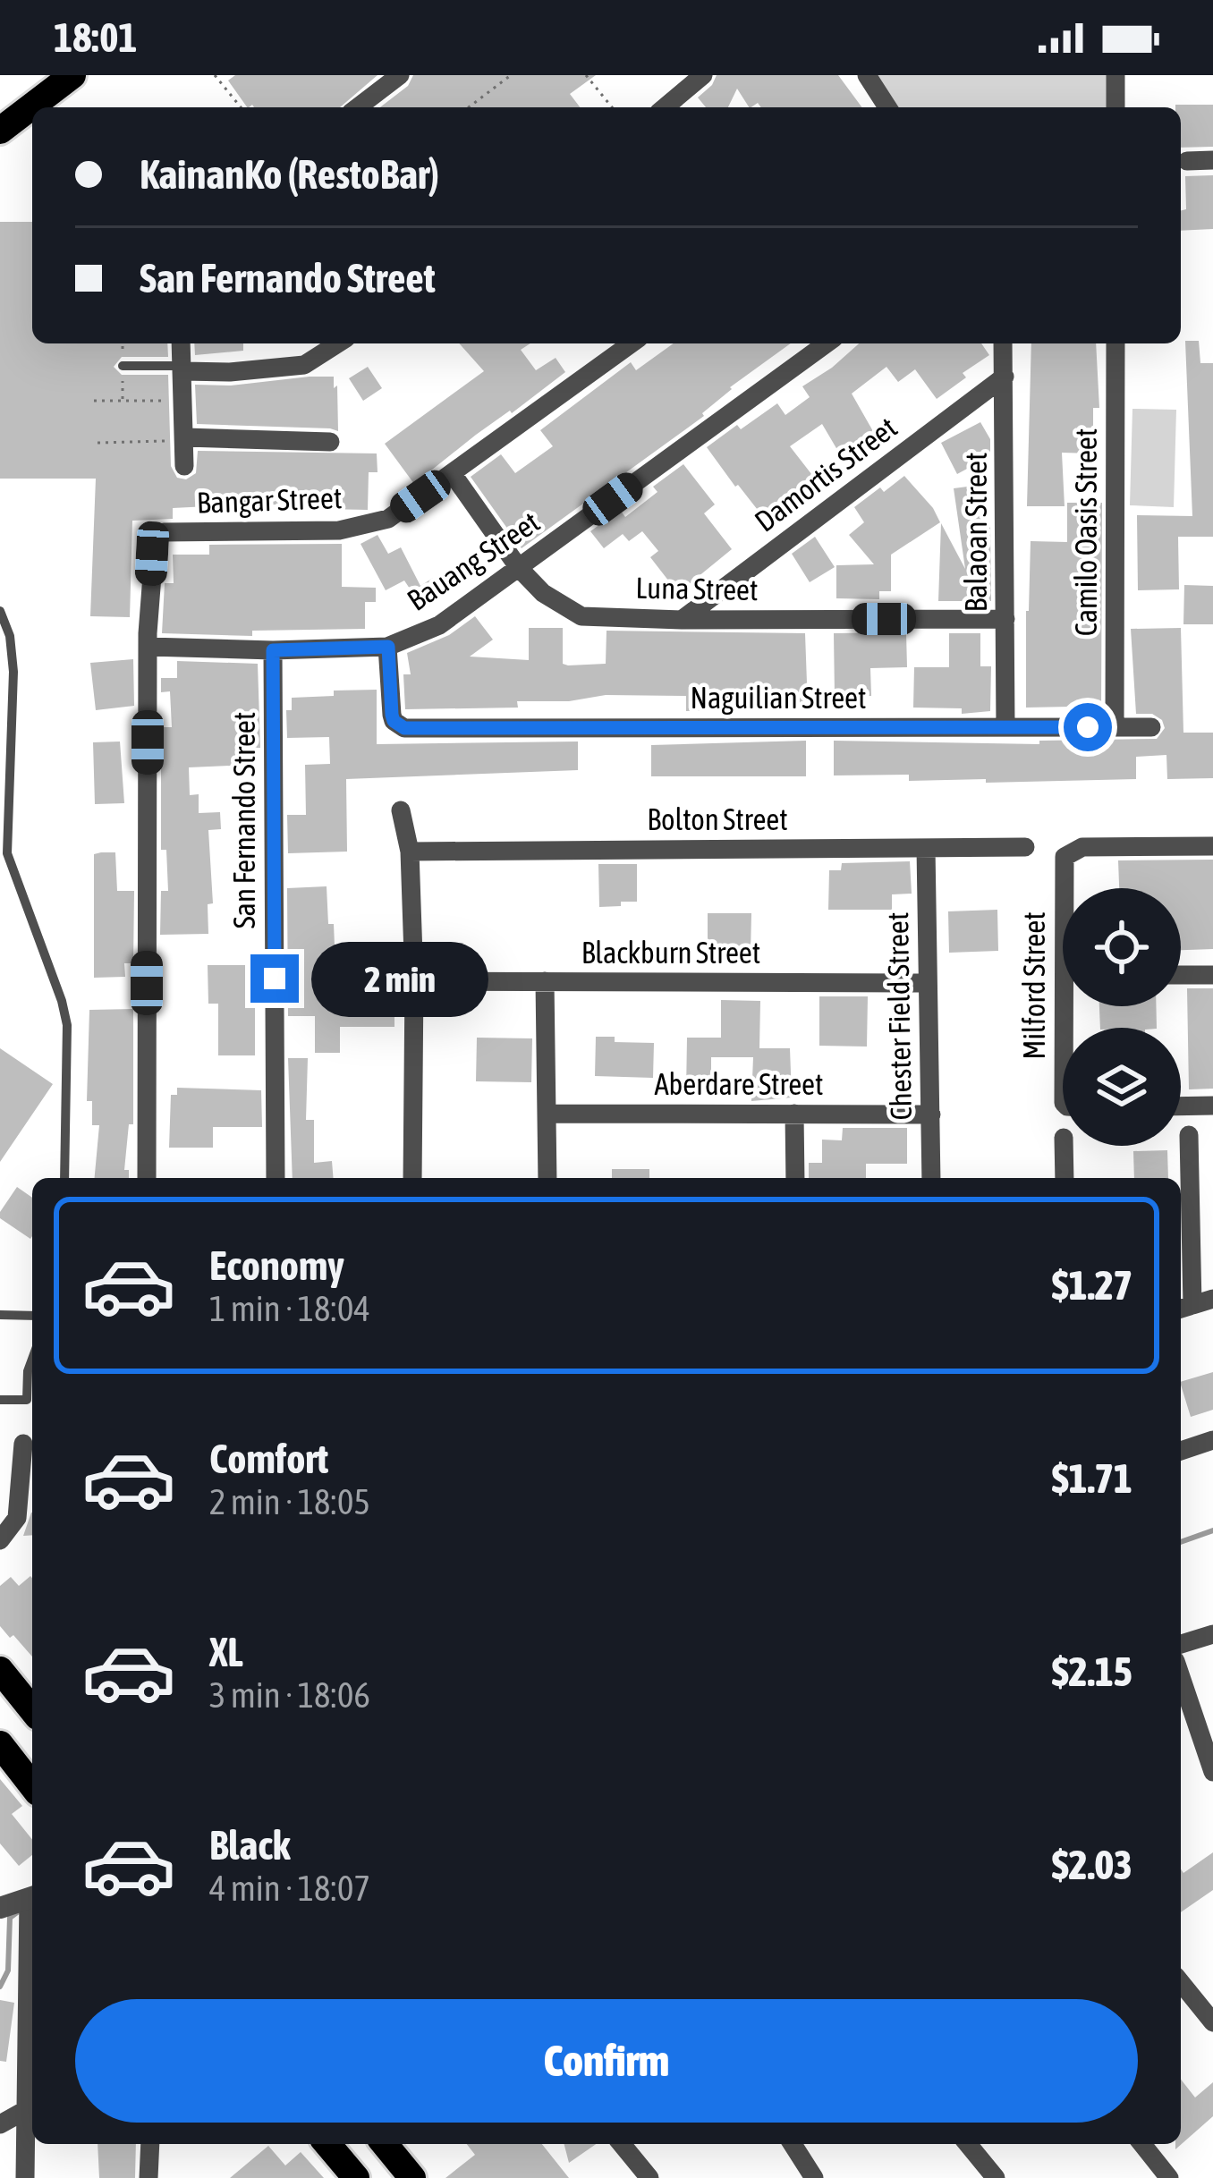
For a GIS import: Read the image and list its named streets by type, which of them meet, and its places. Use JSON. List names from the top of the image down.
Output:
{
  "streets": {
    "street": [
      "Damortis Street",
      "Bangar Street",
      "Balaoan Street",
      "Camilo Oasis Street",
      "Bauang Street",
      "Luna Street",
      "Naguilian Street",
      "Bolton Street",
      "San Fernando Street",
      "Blackburn Street",
      "Milford Street",
      "Chester Field Street",
      "Aberdare Street"
    ]
  },
  "crossings": [
    ["Damortis Street", "Balaoan Street"],
    ["Damortis Street", "Luna Street"],
    ["Bangar Street", "Bauang Street"],
    ["Bangar Street", "Luna Street"],
    ["Balaoan Street", "Luna Street"],
    ["Balaoan Street", "Naguilian Street"],
    ["Camilo Oasis Street", "Naguilian Street"],
    ["Bauang Street", "Luna Street"],
    ["Bauang Street", "Naguilian Street"],
    ["Bauang Street", "San Fernando Street"],
    ["Bolton Street", "Chester Field Street"],
    ["Blackburn Street", "Chester Field Street"],
    ["Chester Field Street", "Aberdare Street"]
  ],
  "page": {
    "status": "18:01",
    "banner": ["KainanKo (RestoBar)", "San Fernando Street"],
    "bubble": "2 min",
    "list": [
      {
        "name": "Economy",
        "note": "1 min · 18:04",
        "value": "$1.27"
      },
      {
        "name": "Comfort",
        "note": "2 min · 18:05",
        "value": "$1.71"
      },
      {
        "name": "XL",
        "note": "3 min · 18:06",
        "value": "$2.15"
      },
      {
        "name": "Black",
        "note": "4 min · 18:07",
        "value": "$2.03"
      }
    ],
    "buttons": "Confirm"
  }
}
